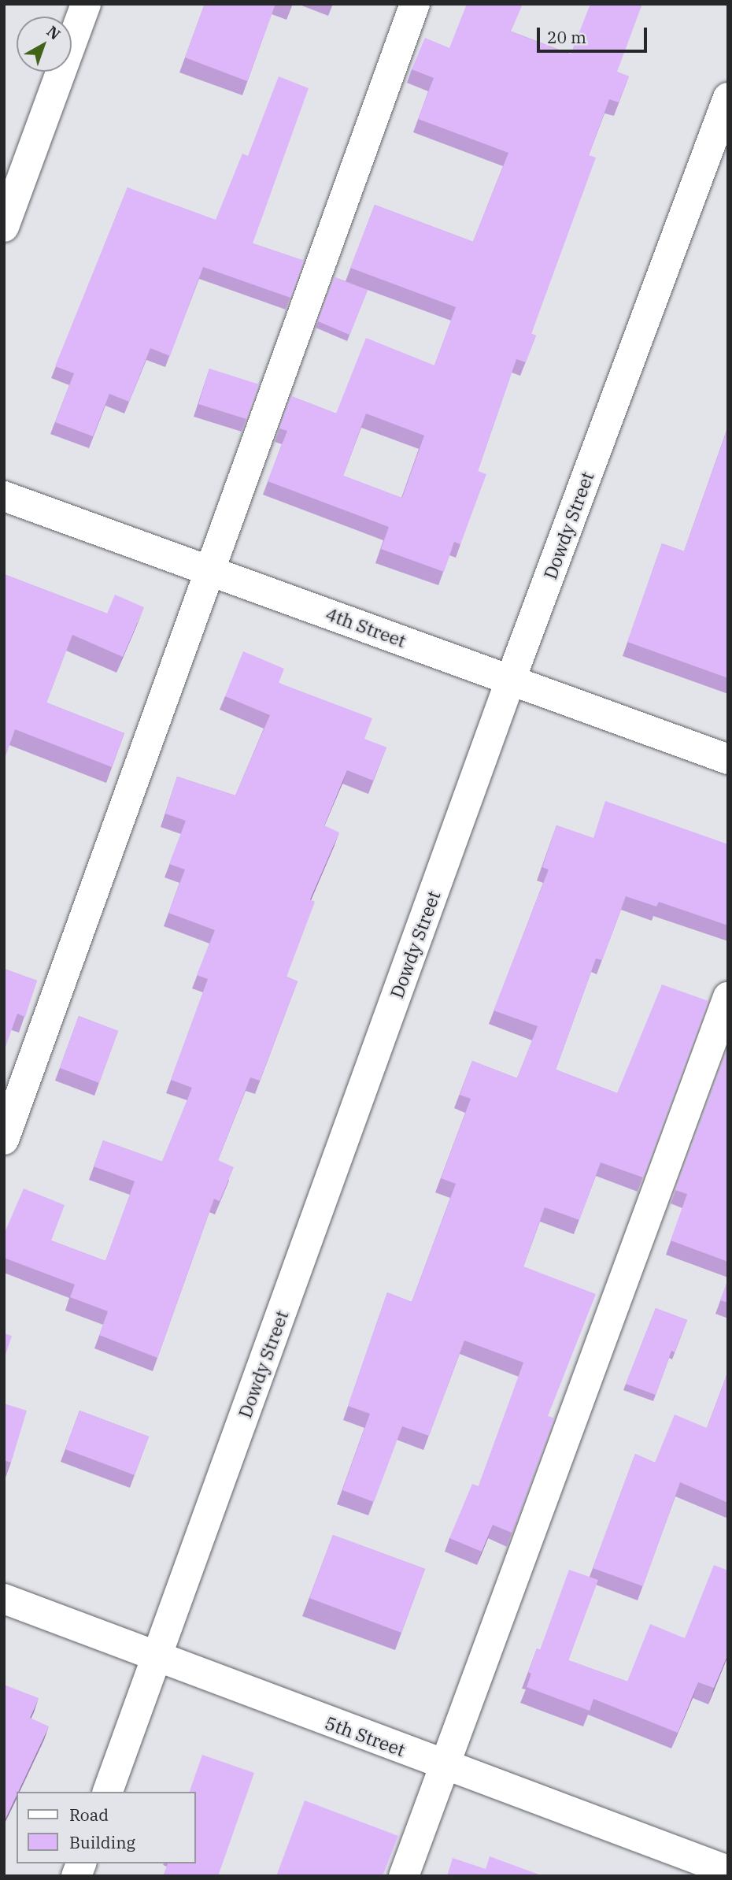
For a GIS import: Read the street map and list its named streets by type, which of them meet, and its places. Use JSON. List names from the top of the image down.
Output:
{
  "streets": {
    "street": ["Dowdy Street", "4th Street", "5th Street"]
  },
  "crossings": [
    ["Dowdy Street", "4th Street"],
    ["Dowdy Street", "5th Street"]
  ],
  "legend": ["Road", "Building"],
  "scale_bar": "20 m",
  "north": "top right"
}
